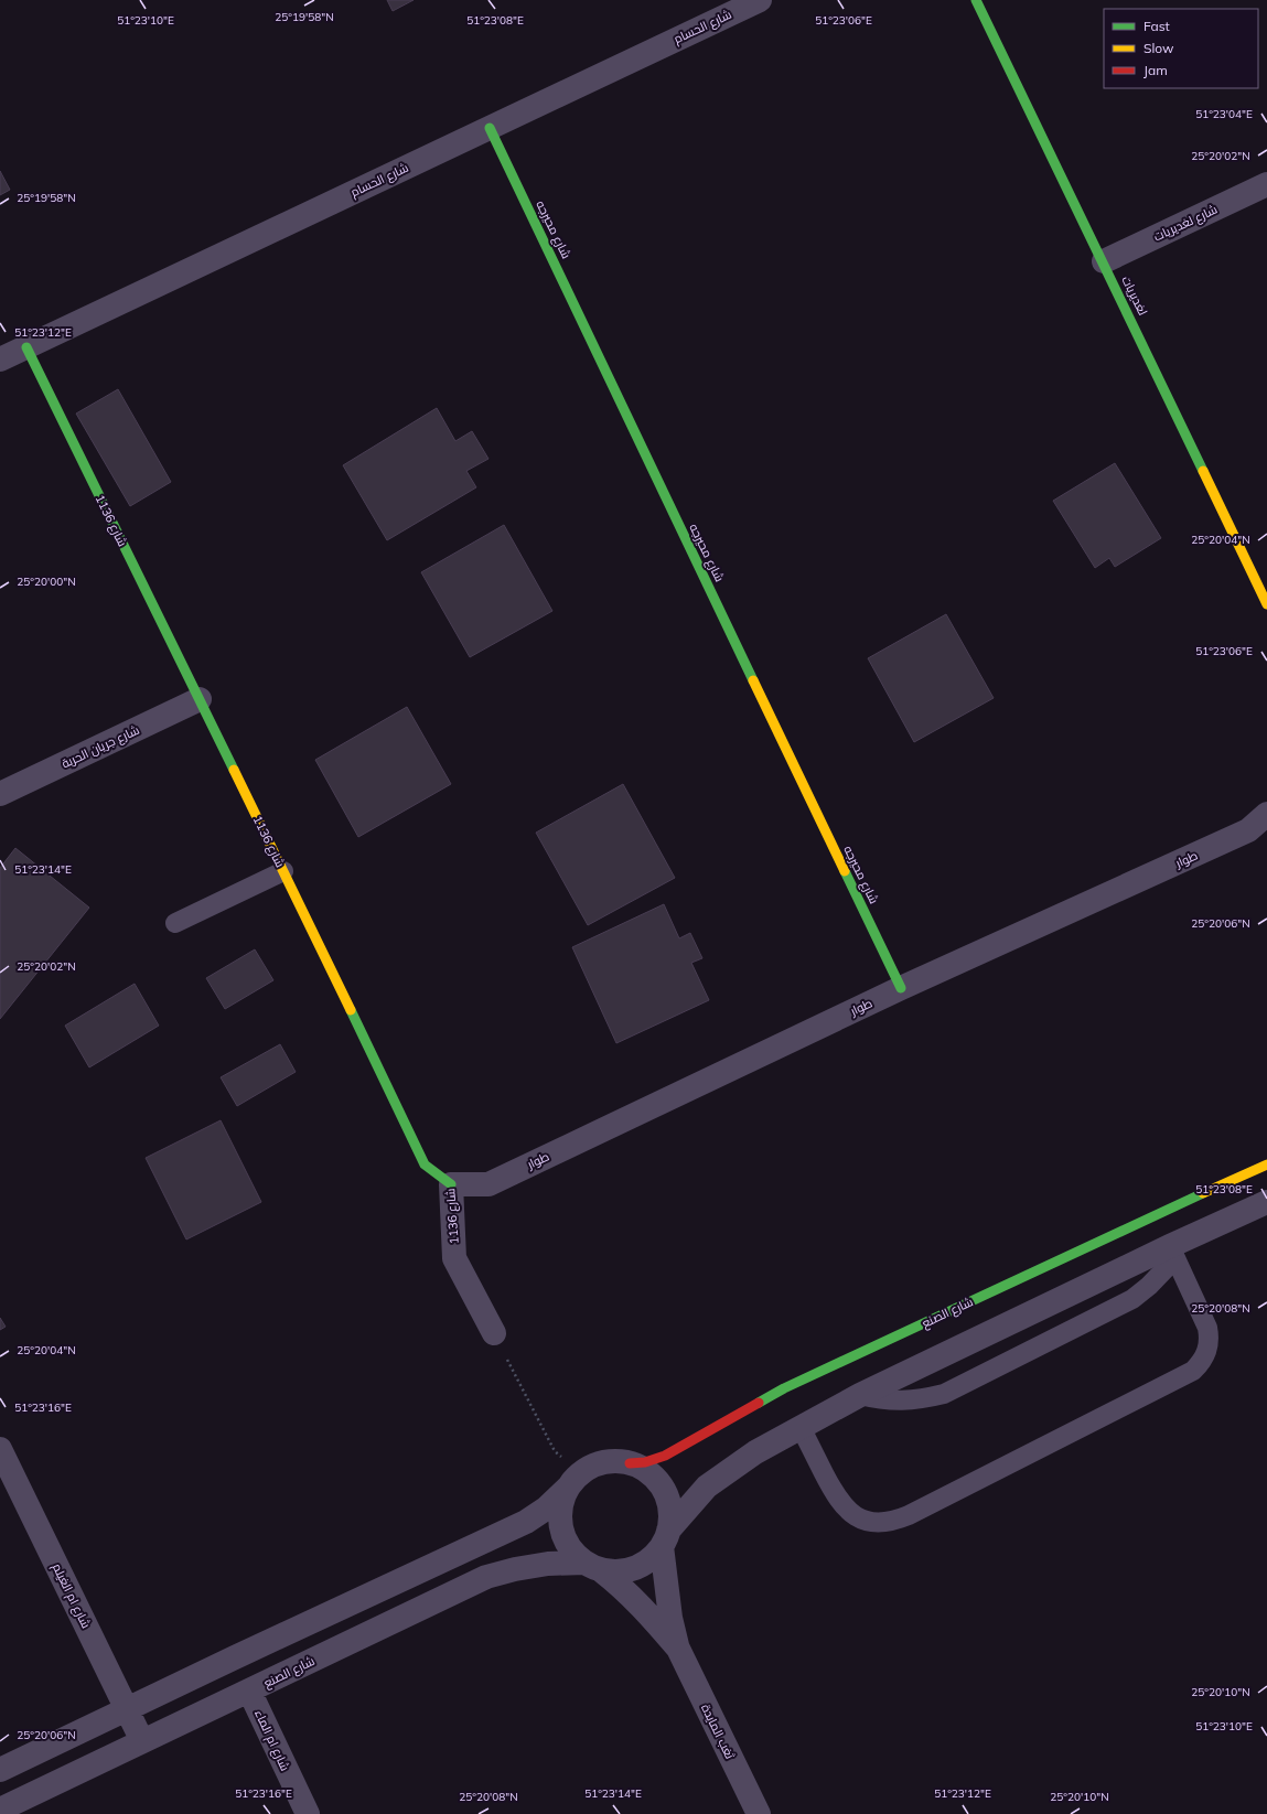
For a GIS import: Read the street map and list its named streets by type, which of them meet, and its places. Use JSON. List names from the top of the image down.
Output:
{
  "streets": {
    "street": [
      "شارع الحسام",
      "شارع لغديريات",
      "شارع محيرجه",
      "لغديريات",
      "شارع 1136",
      "شارع جريان الحربة",
      "طوار",
      "شارع الصنع",
      "شارع ام الغيلم",
      "ثغب المايدة",
      "شارع ام الماء"
    ]
  },
  "crossings": [
    ["شارع الحسام", "شارع محيرجه"],
    ["شارع الحسام", "شارع 1136"],
    ["شارع لغديريات", "لغديريات"],
    ["شارع محيرجه", "طوار"],
    ["شارع 1136", "شارع جريان الحربة"],
    ["شارع 1136", "طوار"],
    ["شارع الصنع", "شارع ام الغيلم"],
    ["شارع الصنع", "ثغب المايدة"],
    ["شارع الصنع", "شارع ام الماء"]
  ],
  "legend": ["Fast", "Slow", "Jam"],
  "coordinates": [
    "25°19'58\"N",
    "51°23'10\"E",
    "51°23'08\"E",
    "51°23'06\"E",
    "51°23'04\"E",
    "25°20'02\"N",
    "51°23'12\"E",
    "25°20'04\"N",
    "25°20'00\"N",
    "51°23'14\"E",
    "25°20'06\"N",
    "25°20'08\"N",
    "51°23'16\"E",
    "25°20'10\"N"
  ]
}
